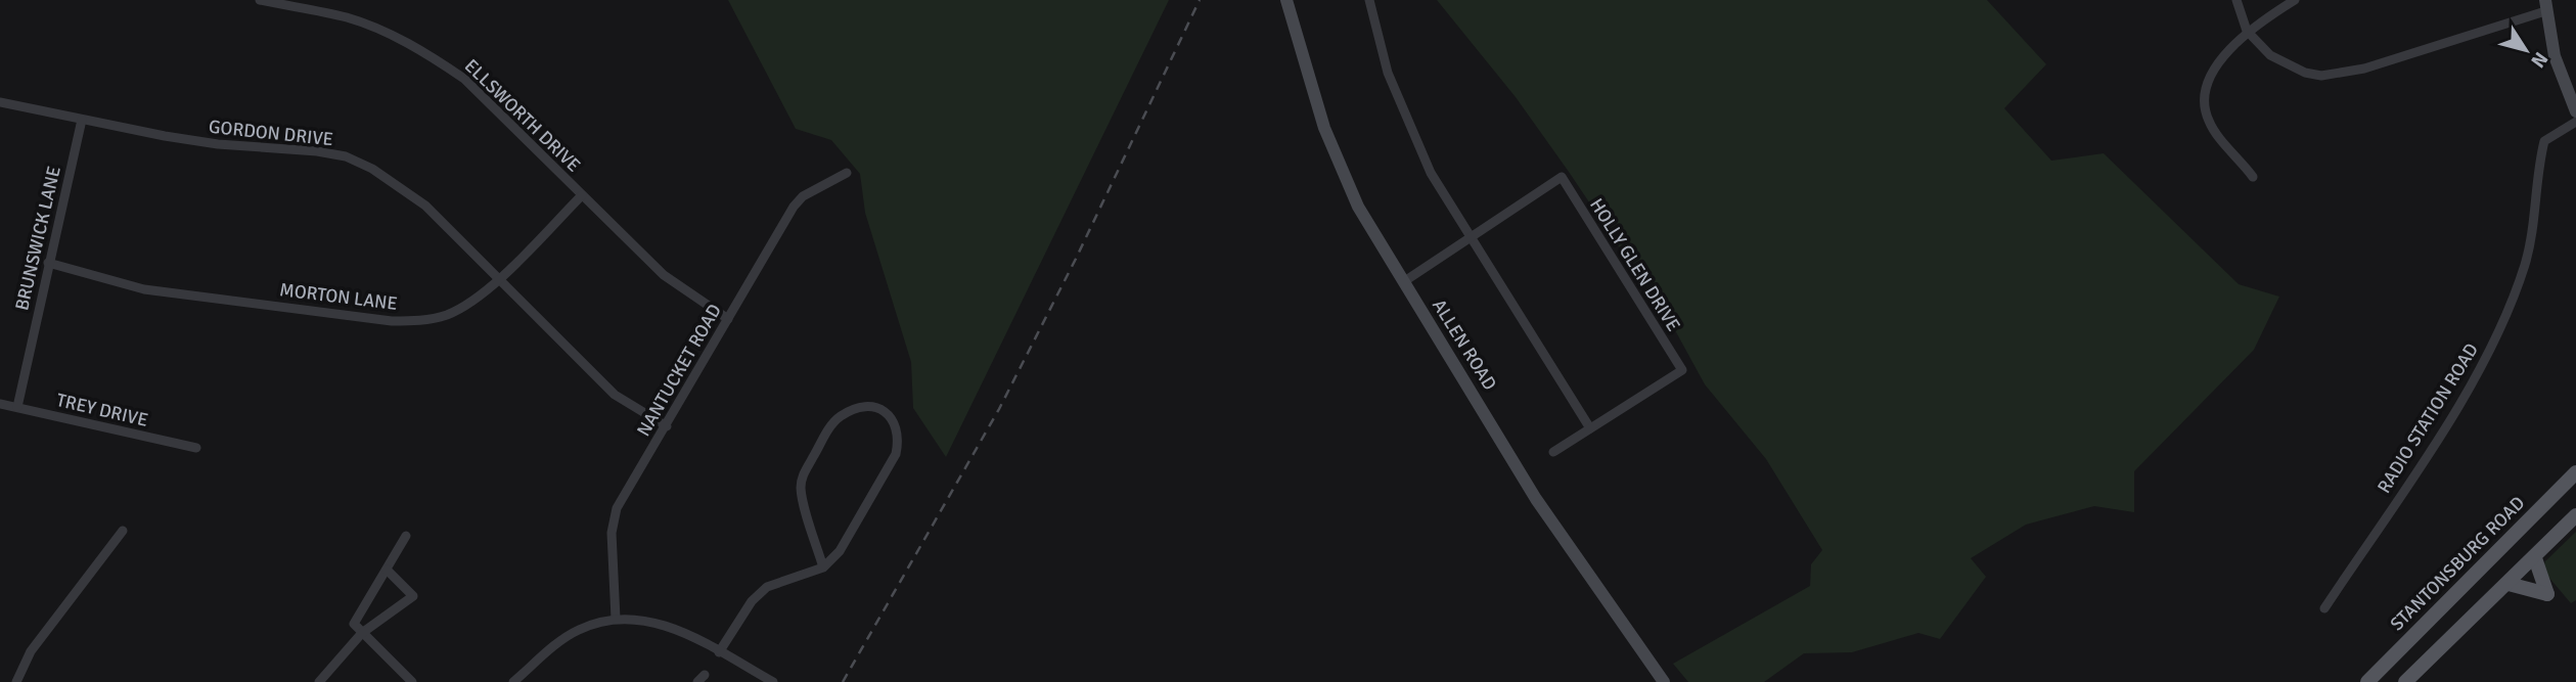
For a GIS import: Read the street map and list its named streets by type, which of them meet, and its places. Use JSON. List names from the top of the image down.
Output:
{
  "streets": {
    "main road": ["ALLEN ROAD", "STANTONSBURG ROAD"],
    "street": [
      "ELLSWORTH DRIVE",
      "GORDON DRIVE",
      "BRUNSWICK LANE",
      "HOLLY GLEN DRIVE",
      "MORTON LANE",
      "NANTUCKET ROAD",
      "TREY DRIVE",
      "RADIO STATION ROAD"
    ]
  },
  "crossings": [
    ["ELLSWORTH DRIVE", "MORTON LANE"],
    ["ELLSWORTH DRIVE", "NANTUCKET ROAD"],
    ["GORDON DRIVE", "BRUNSWICK LANE"],
    ["GORDON DRIVE", "MORTON LANE"],
    ["GORDON DRIVE", "NANTUCKET ROAD"],
    ["BRUNSWICK LANE", "MORTON LANE"],
    ["BRUNSWICK LANE", "TREY DRIVE"],
    ["HOLLY GLEN DRIVE", "ALLEN ROAD"]
  ],
  "north": "bottom right"
}
